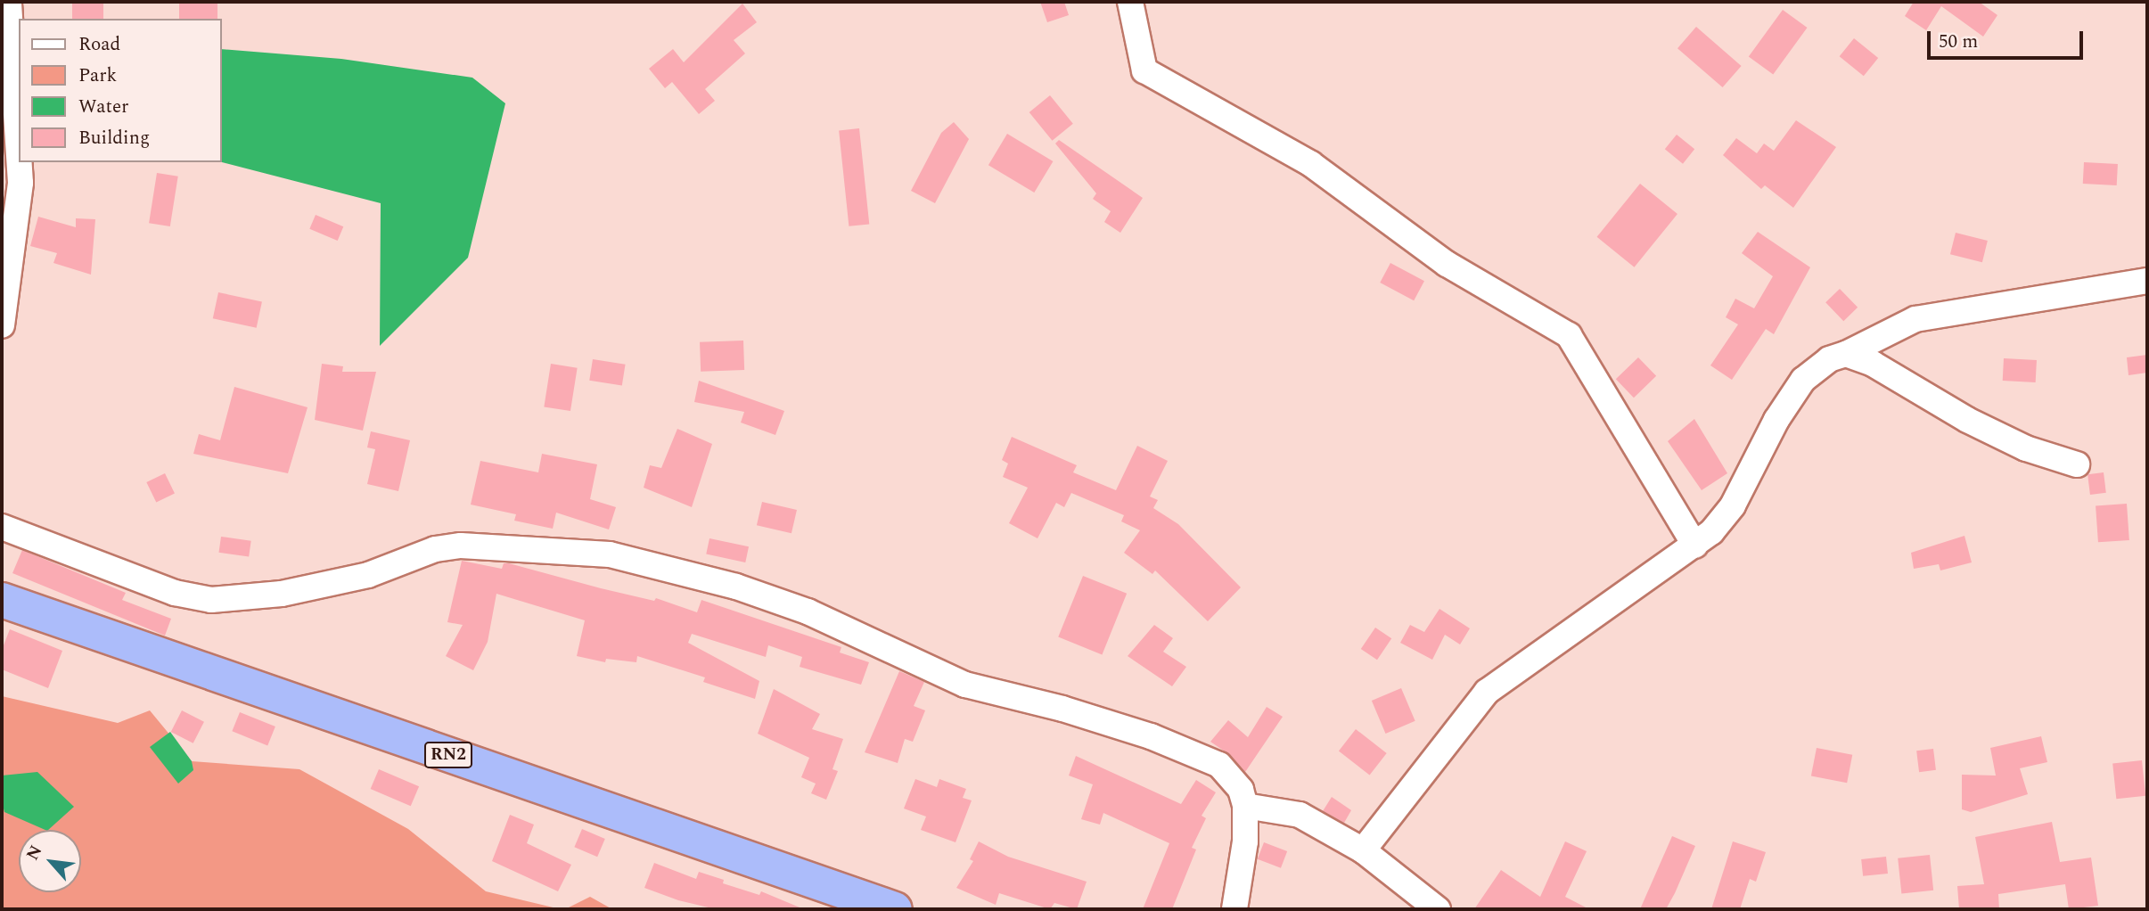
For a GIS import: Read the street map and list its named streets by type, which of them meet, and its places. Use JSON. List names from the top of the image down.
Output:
{
  "streets": {
    "highway": ["RN2"]
  },
  "legend": [
    "Road",
    "Park",
    "Water",
    "Building"
  ],
  "scale_bar": "50 m",
  "north": "top left"
}
